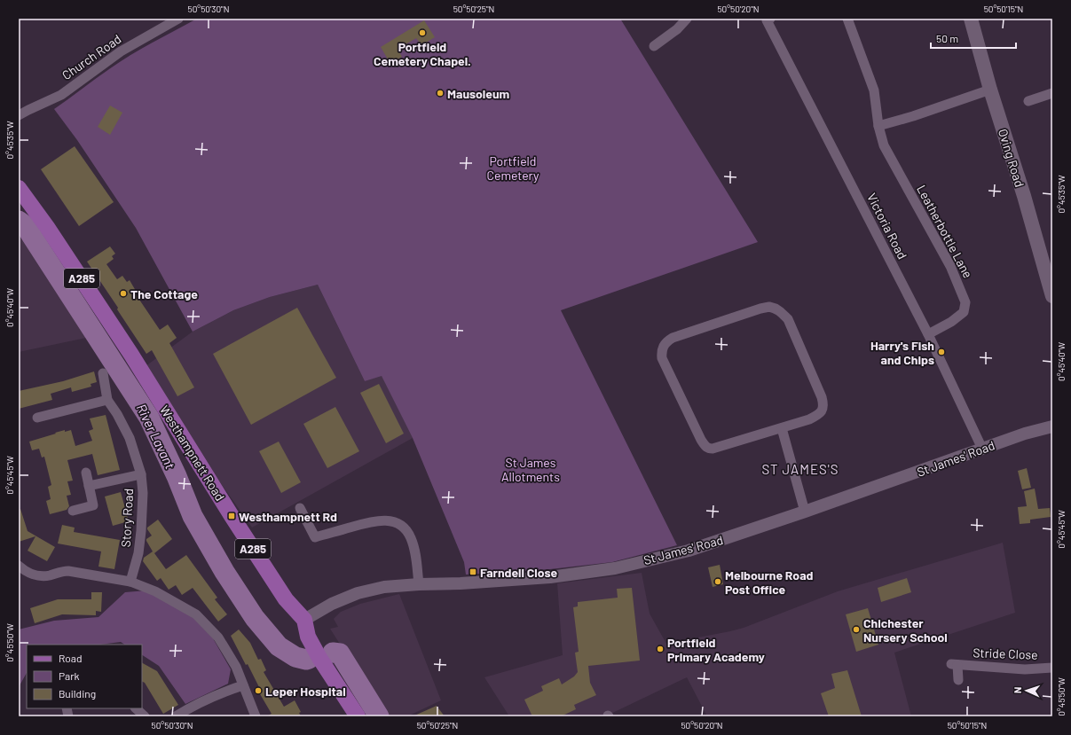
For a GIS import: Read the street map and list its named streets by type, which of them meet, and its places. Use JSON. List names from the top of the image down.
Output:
{
  "streets": {
    "main road": ["Oving Road", "A285", "Westhampnett Road"],
    "street": [
      "Church Road",
      "Victoria Road",
      "Leatherbottle Lane",
      "St James' Road",
      "Story Road",
      "Stride Close"
    ]
  },
  "crossings": [
    ["Victoria Road", "Leatherbottle Lane"],
    ["Victoria Road", "St James' Road"],
    ["Westhampnett Road", "St James' Road"]
  ],
  "districts": ["ST JAMES'S"],
  "water": ["River Lavant"],
  "parks": ["Portfield Cemetery", "St James Allotments"],
  "places": {
    "other": [
      "Portfield Cemetery Chapel.",
      "Mausoleum",
      "The Cottage",
      "Harry's Fish and Chips",
      "Melbourne Road Post Office",
      "Chichester Nursery School",
      "Portfield Primary Academy",
      "Leper Hospital"
    ],
    "transit": ["Westhampnett Rd", "Farndell Close"]
  },
  "legend": ["Road", "Park", "Building"],
  "scale_bar": "50 m",
  "north": "left",
  "coordinates": [
    "50°50'30\"N",
    "50°50'25\"N",
    "50°50'20\"N",
    "50°50'15\"N",
    "0°45'35\"W",
    "0°45'40\"W",
    "0°45'45\"W",
    "0°45'50\"W"
  ]
}
